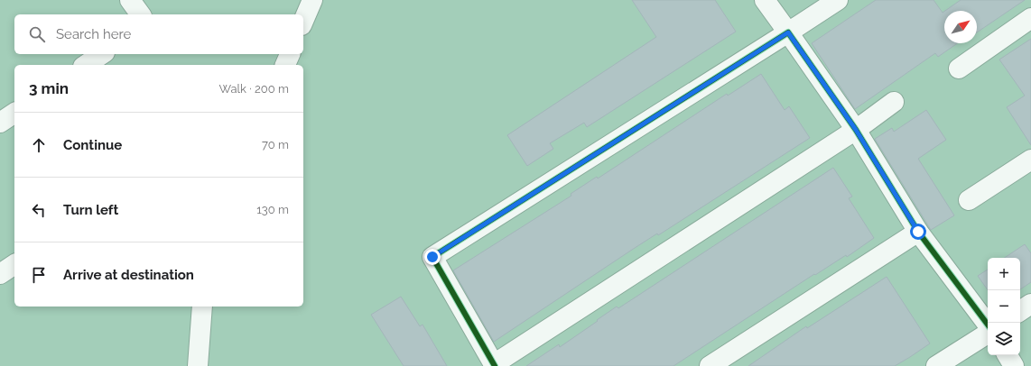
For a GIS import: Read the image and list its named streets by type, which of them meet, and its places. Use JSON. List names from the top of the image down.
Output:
{
  "north": "top right",
  "page": {
    "search": "Search here",
    "heading": ["3 min", "Walk · 200 m"],
    "list": [
      ["Continue", "70 m"],
      ["Turn left", "130 m"],
      "Arrive at destination"
    ],
    "map_buttons": ["+", "−"]
  }
}
